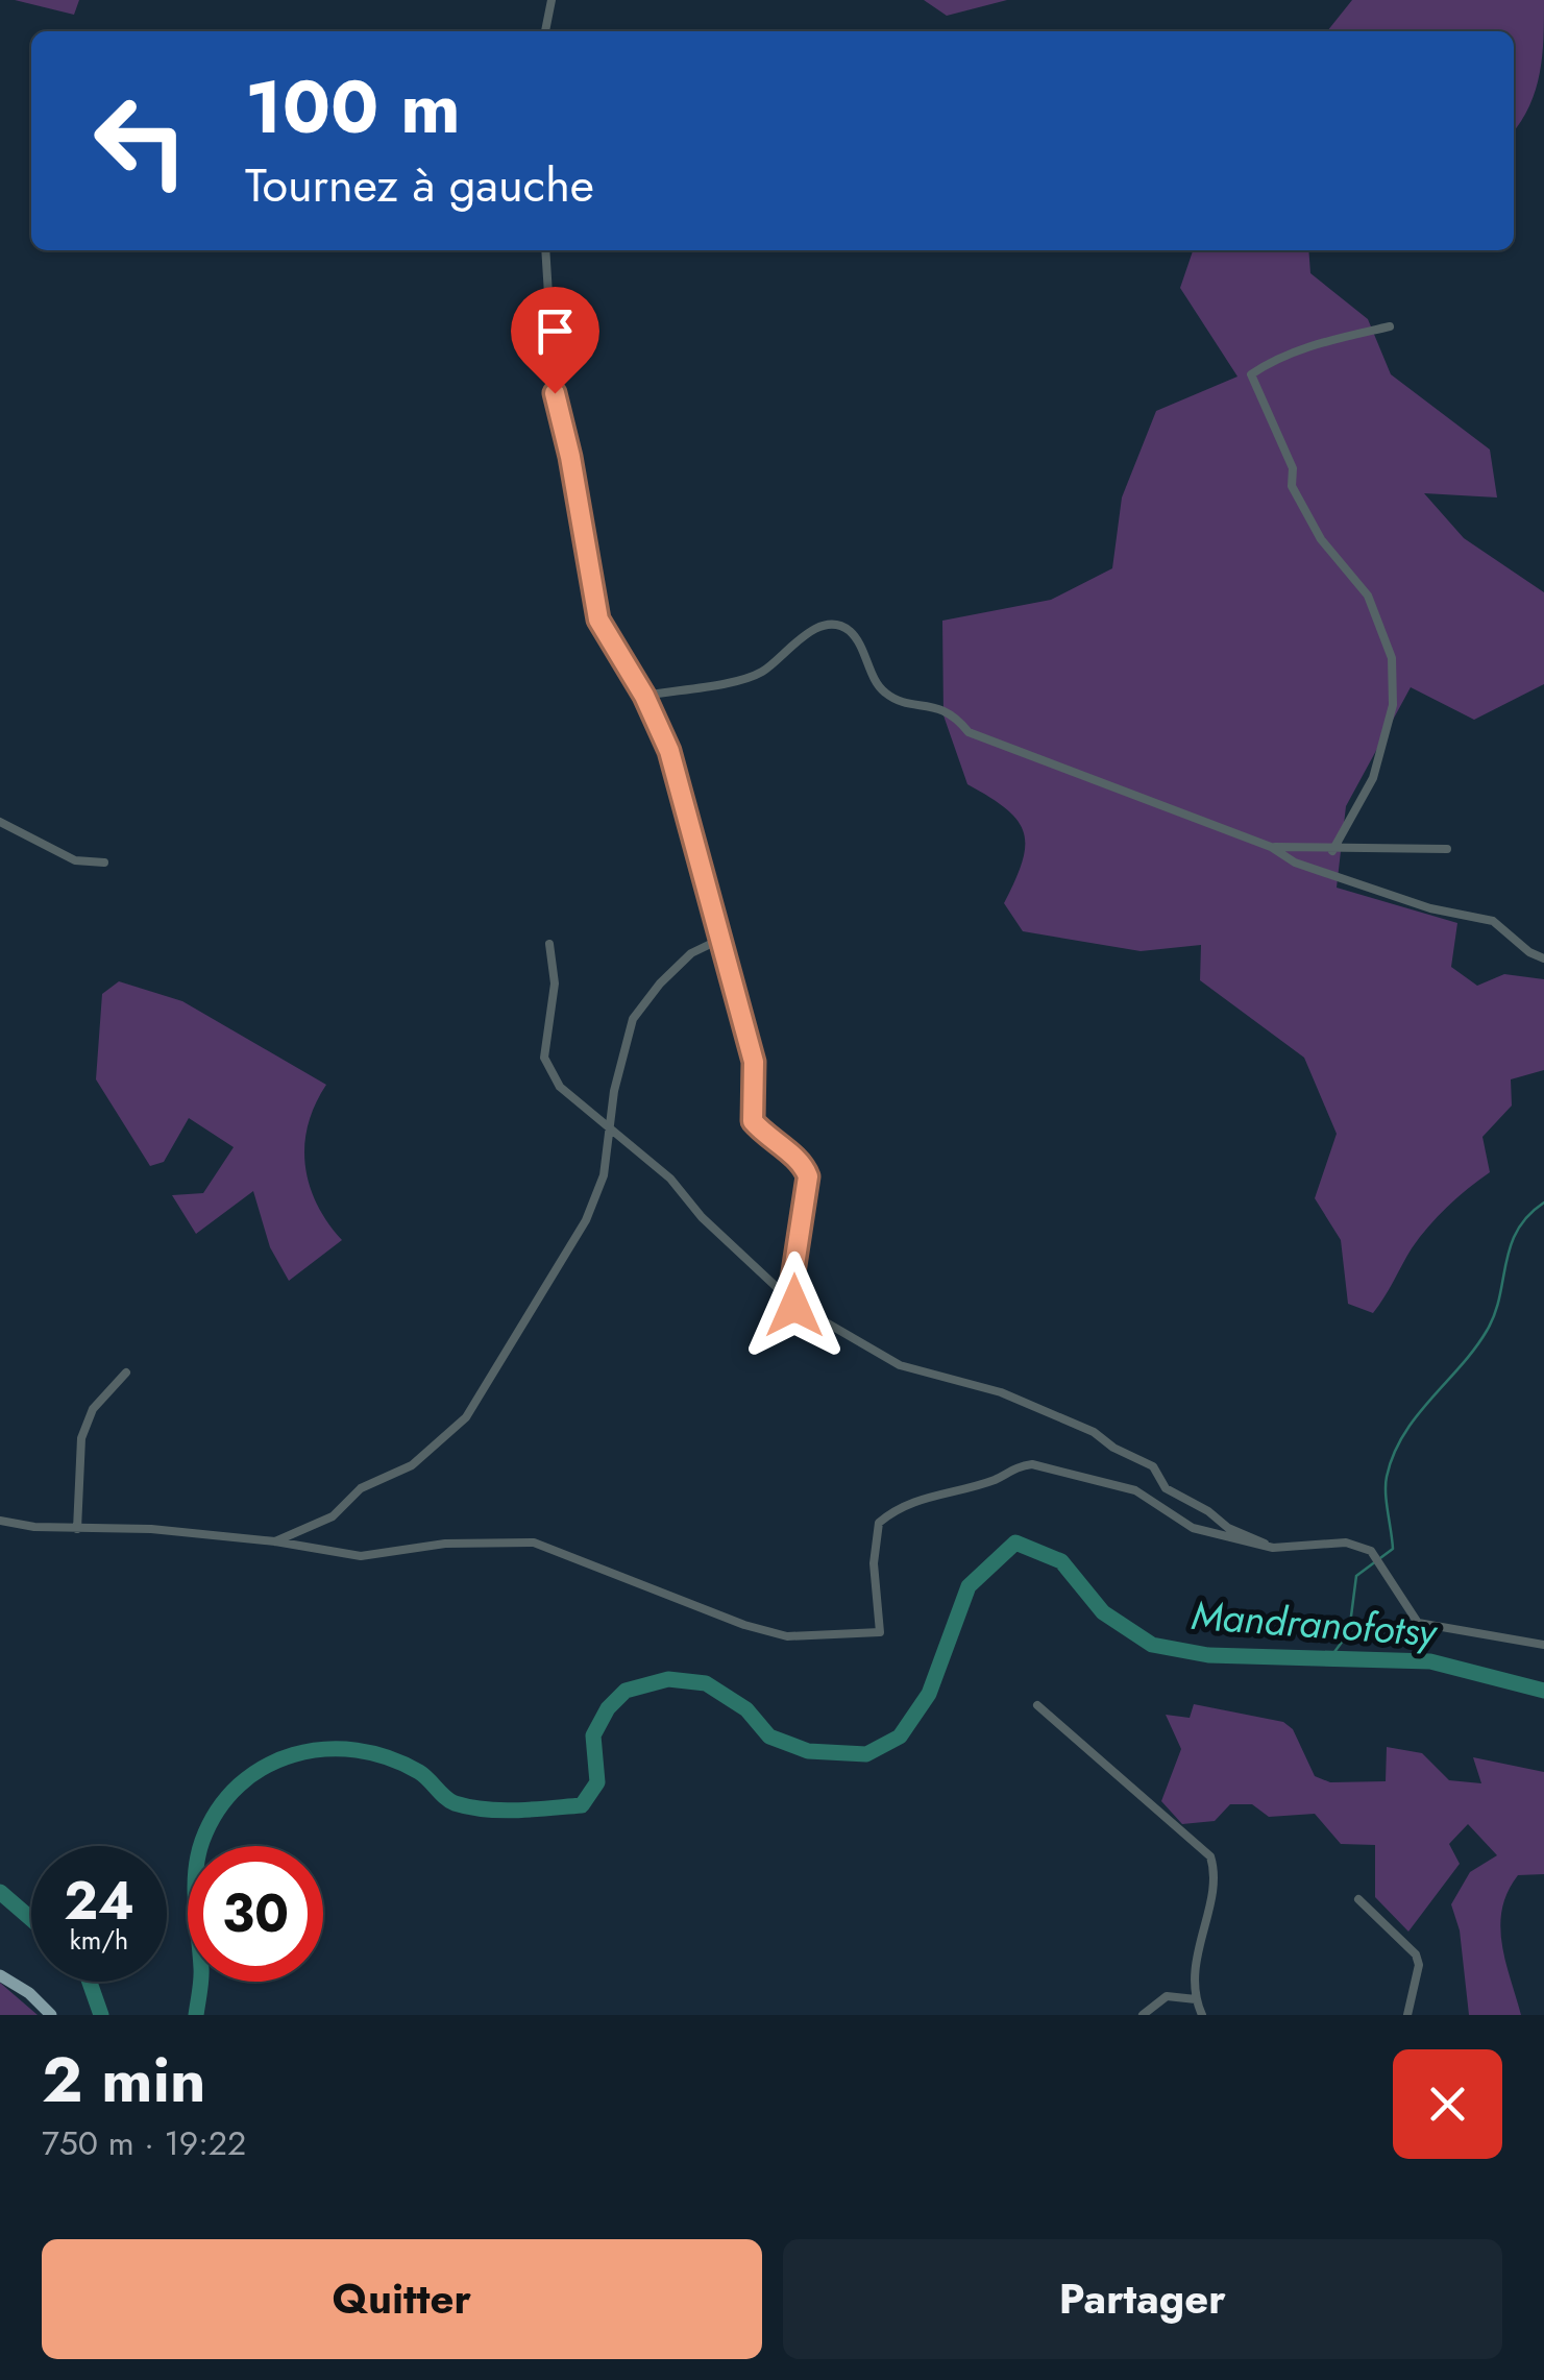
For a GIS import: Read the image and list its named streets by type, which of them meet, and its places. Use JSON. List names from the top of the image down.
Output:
{
  "water": ["Mandranofotsy"],
  "page": {
    "turn": ["100 m", "Tournez à gauche"],
    "speed": "24 km/h",
    "limit": "30",
    "heading": ["2 min", "750 m · 19:22"],
    "buttons": ["Quitter", "Partager"]
  }
}
